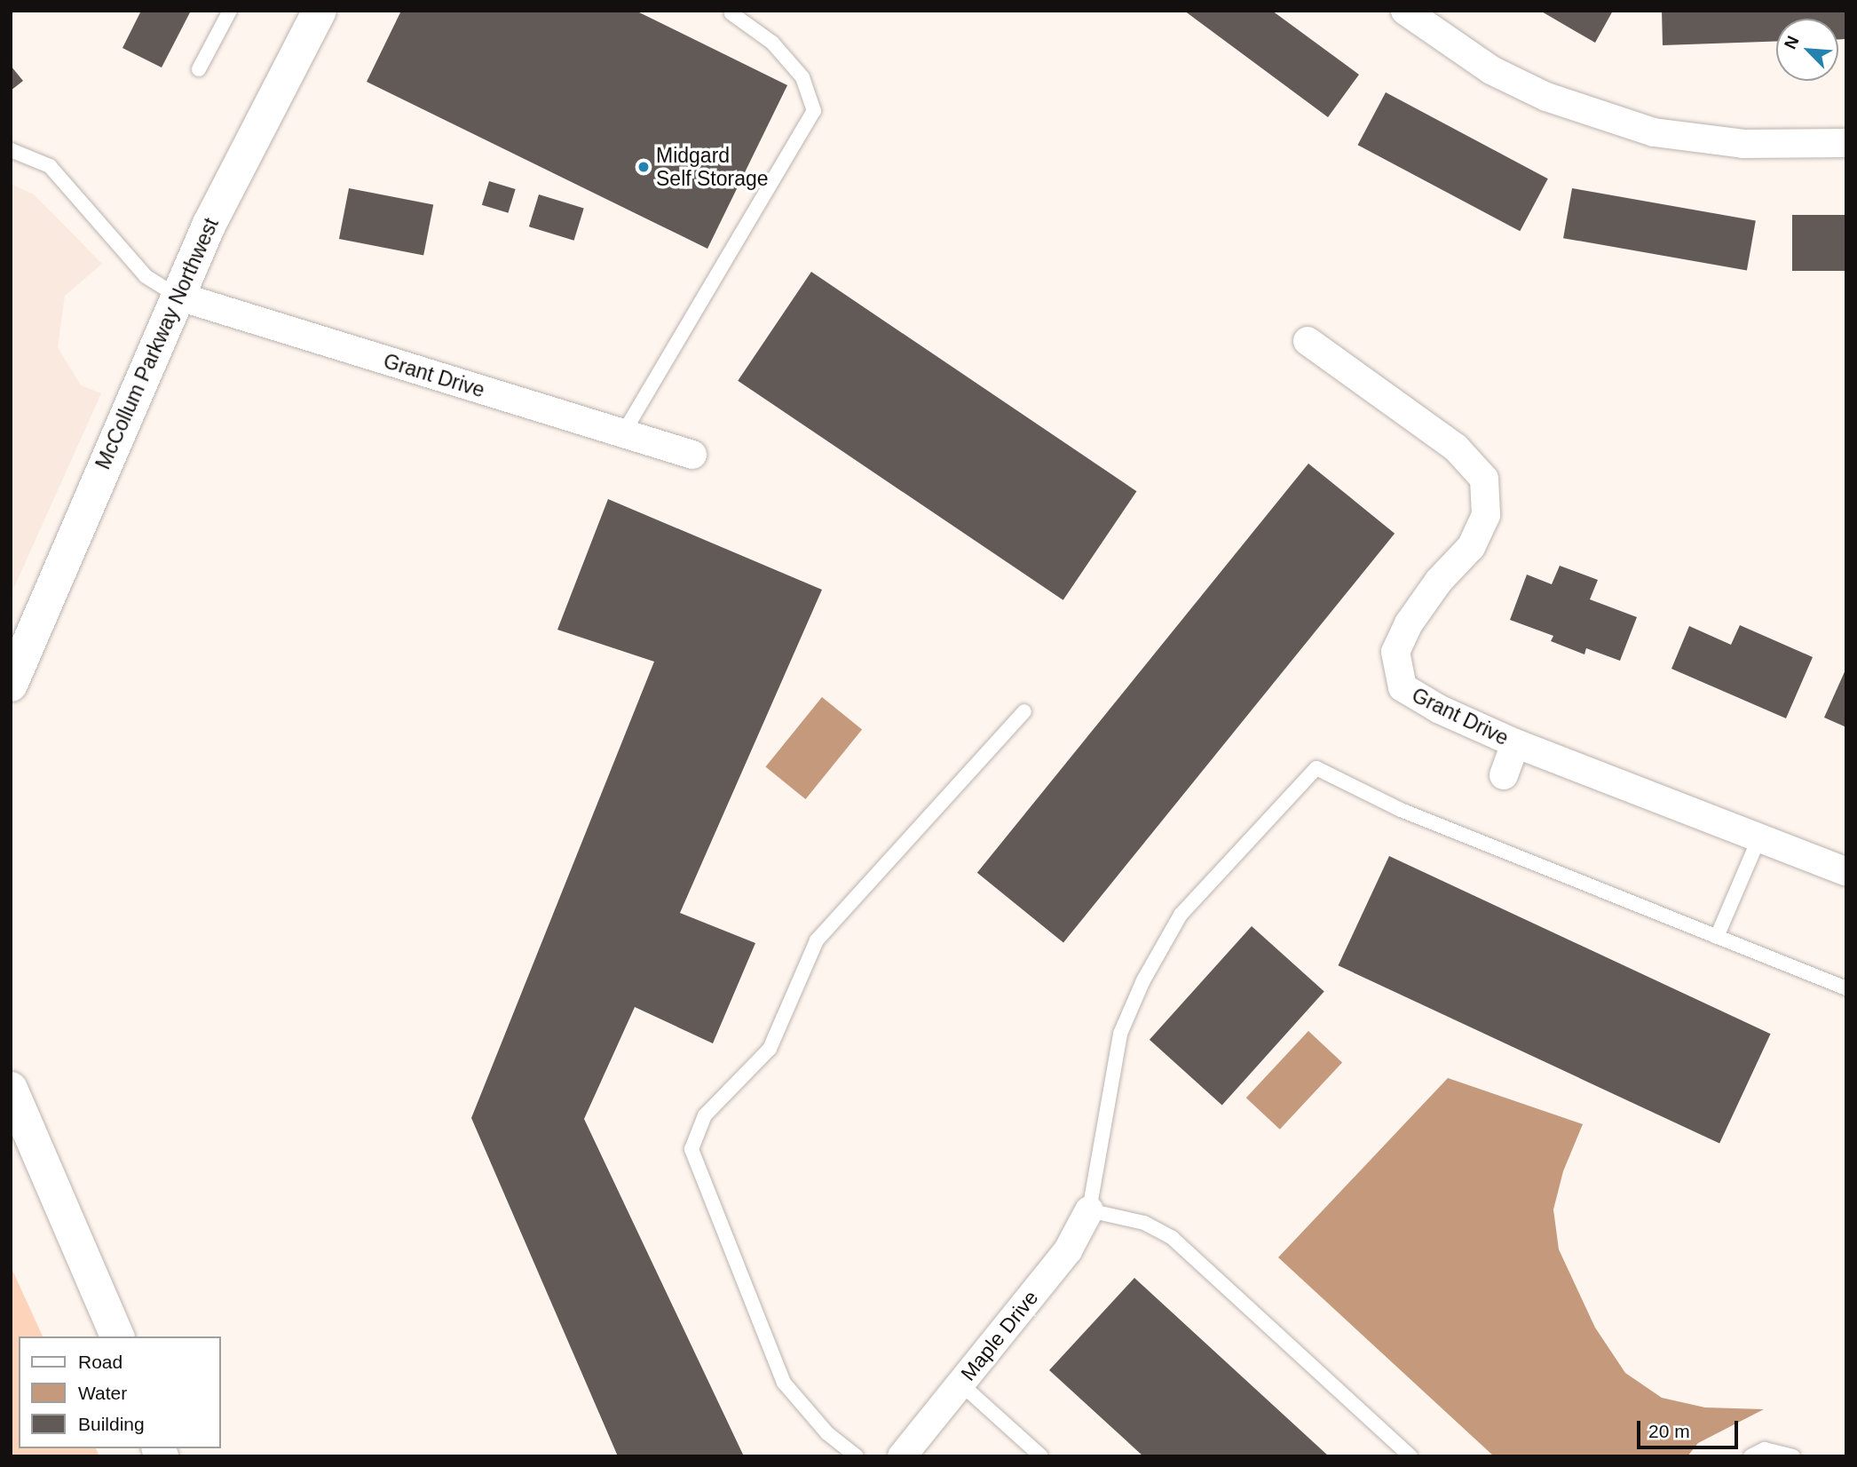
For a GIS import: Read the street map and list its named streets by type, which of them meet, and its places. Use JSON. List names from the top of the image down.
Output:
{
  "streets": {
    "street": ["McCollum Parkway Northwest", "Grant Drive", "Maple Drive"]
  },
  "crossings": [
    ["McCollum Parkway Northwest", "Grant Drive"]
  ],
  "places": ["Midgard Self Storage"],
  "legend": ["Road", "Water", "Building"],
  "scale_bar": "20 m",
  "north": "top left"
}
